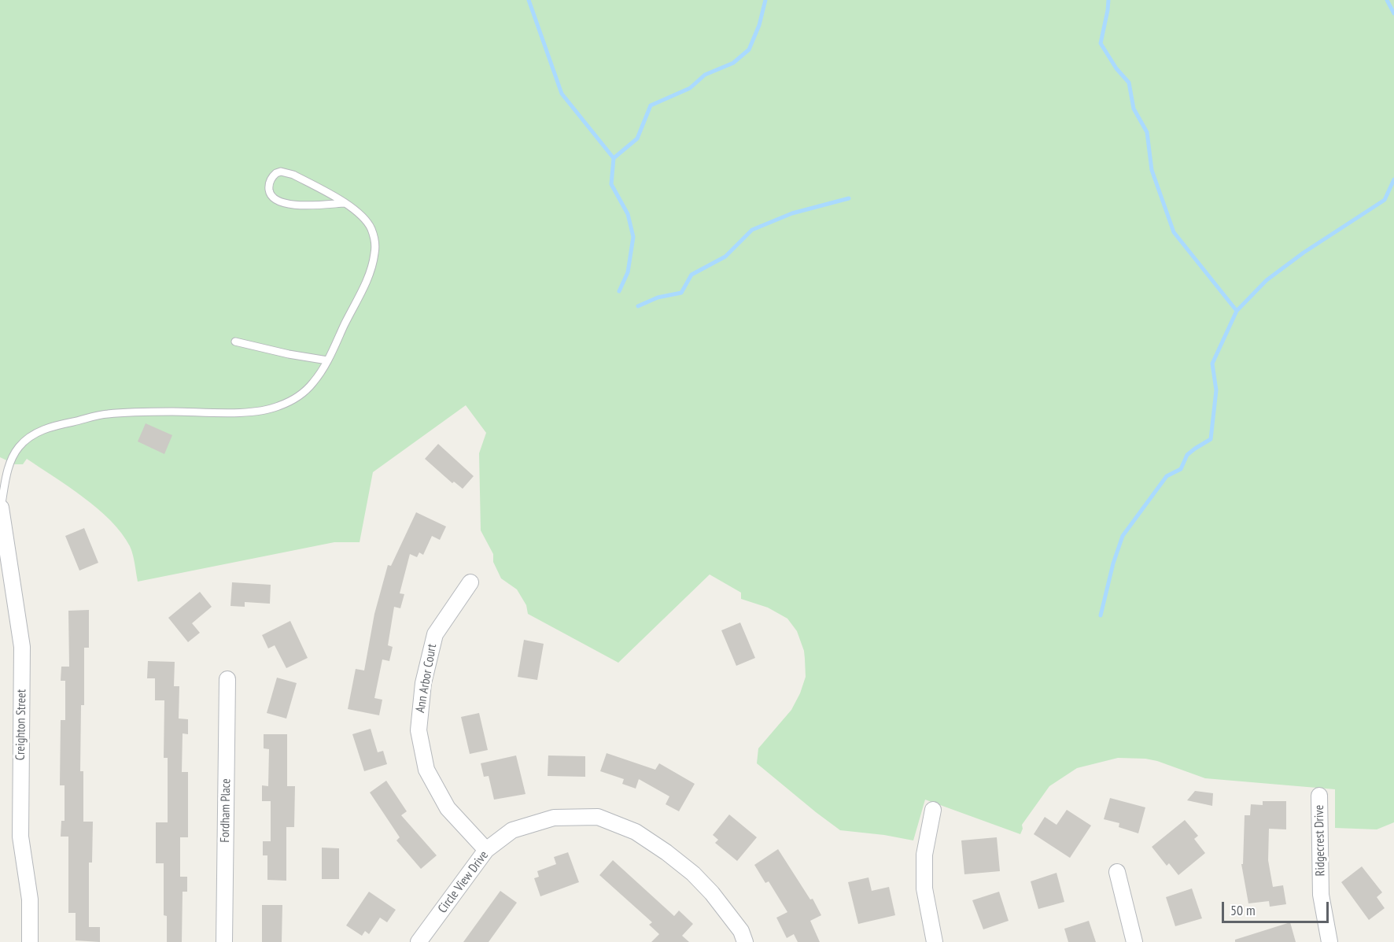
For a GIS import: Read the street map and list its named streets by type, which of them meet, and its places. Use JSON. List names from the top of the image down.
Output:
{
  "streets": {
    "street": [
      "Ann Arbor Court",
      "Creighton Street",
      "Fordham Place",
      "Ridgecrest Drive",
      "Circle View Drive"
    ]
  },
  "crossings": [
    ["Ann Arbor Court", "Circle View Drive"]
  ],
  "scale_bar": "50 m"
}
